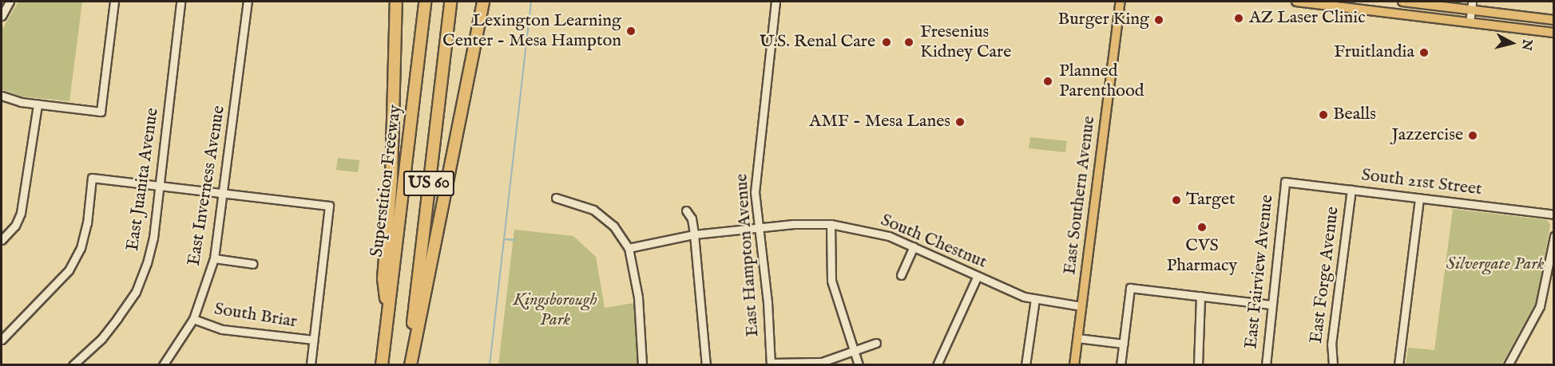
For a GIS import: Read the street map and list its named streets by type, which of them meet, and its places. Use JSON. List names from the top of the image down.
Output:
{
  "streets": {
    "highway": ["Superstition Freeway", "US 60"],
    "main road": ["East Southern Avenue"],
    "street": [
      "East Juanita Avenue",
      "South 21st Street",
      "East Inverness Avenue",
      "South Chestnut",
      "East Hampton Avenue",
      "East Fairview Avenue",
      "East Forge Avenue",
      "South Briar"
    ]
  },
  "crossings": [
    ["South 21st Street", "East Fairview Avenue"],
    ["South 21st Street", "East Forge Avenue"],
    ["East Inverness Avenue", "South Briar"],
    ["East Southern Avenue", "South Chestnut"],
    ["South Chestnut", "East Hampton Avenue"]
  ],
  "parks": ["Silvergate Park", "Kingsborough Park"],
  "places": [
    "AZ Laser Clinic",
    "Burger King",
    "Lexington Learning Center - Mesa Hampton",
    "U.S. Renal Care",
    "Fresenius Kidney Care",
    "Fruitlandia",
    "Planned Parenthood",
    "Bealls",
    "AMF - Mesa Lanes",
    "Jazzercise",
    "Target",
    "CVS Pharmacy"
  ],
  "north": "right"
}
